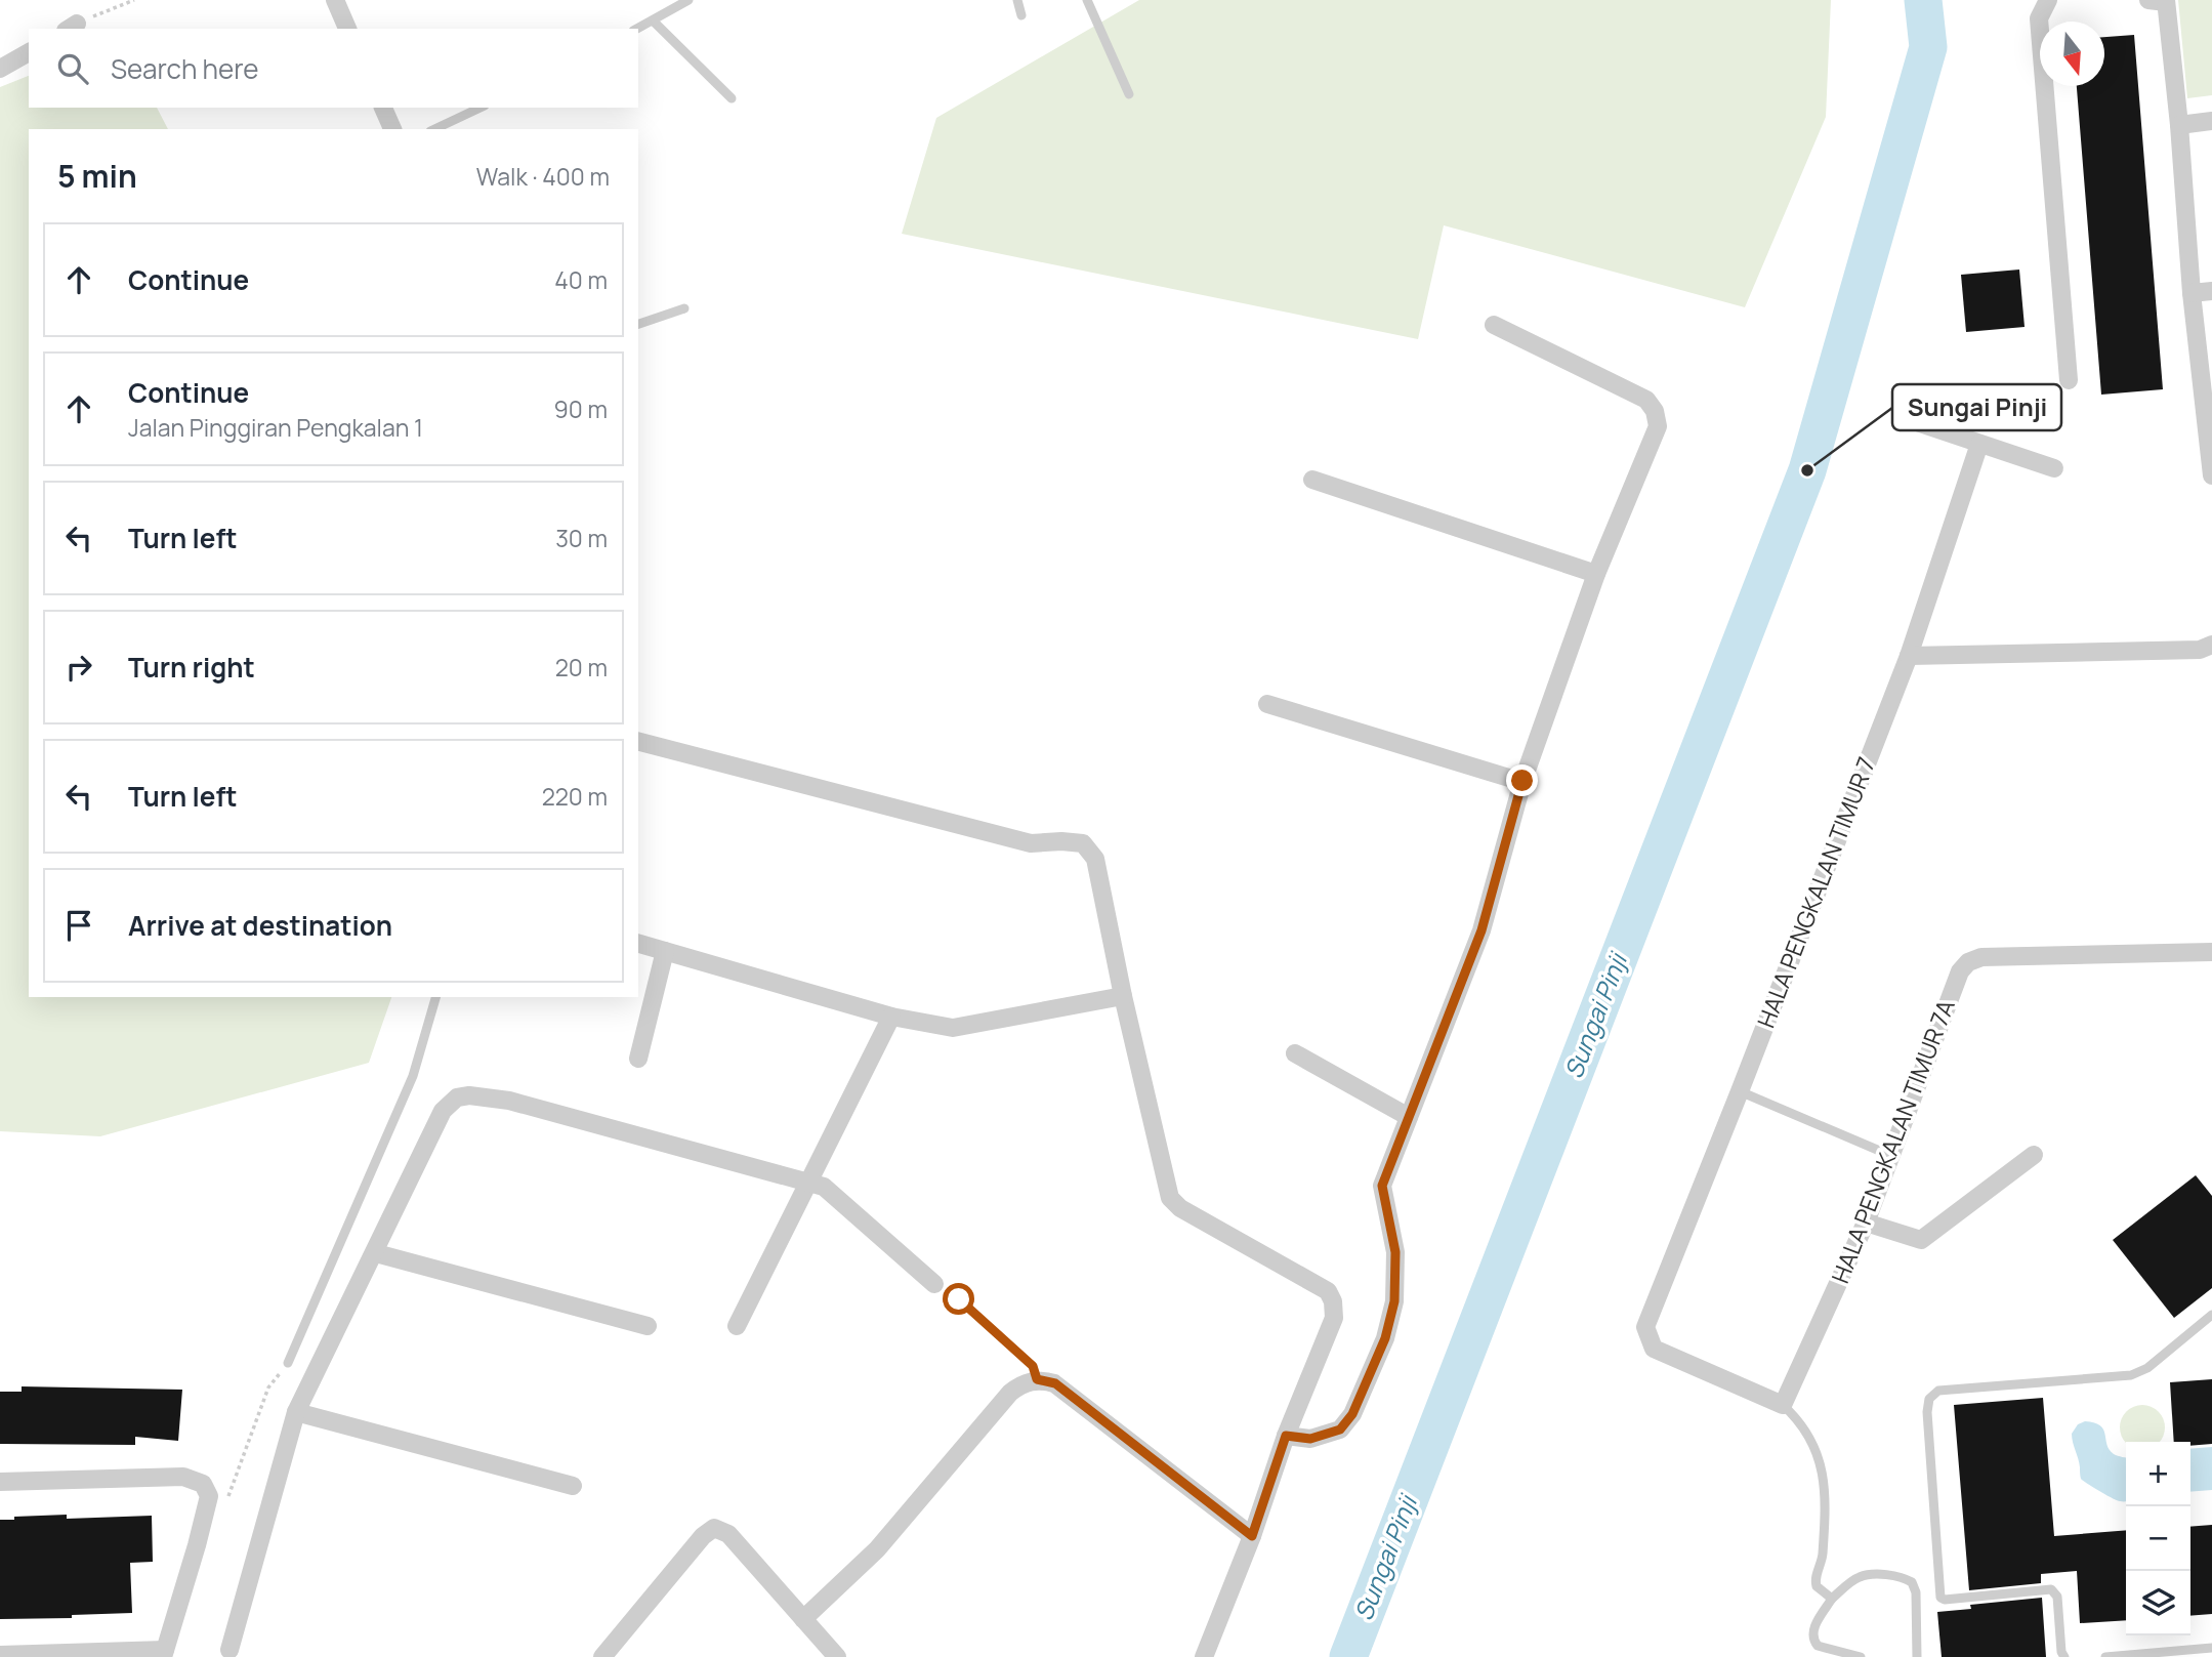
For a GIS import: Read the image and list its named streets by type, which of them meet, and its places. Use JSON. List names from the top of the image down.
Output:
{
  "streets": {
    "street": ["HALA PENGKALAN TIMUR 7", "HALA PENGKALAN TIMUR 7A"]
  },
  "crossings": [
    ["HALA PENGKALAN TIMUR 7", "HALA PENGKALAN TIMUR 7A"]
  ],
  "water": ["Sungai Pinji"],
  "places": ["Sungai Pinji"],
  "north": "bottom",
  "page": {
    "search": "Search here",
    "heading": ["5 min", "Walk · 400 m"],
    "list": [
      ["Continue", "40 m"],
      ["Continue", "Jalan Pinggiran Pengkalan 1", "90 m"],
      ["Turn left", "30 m"],
      ["Turn right", "20 m"],
      ["Turn left", "220 m"],
      "Arrive at destination"
    ],
    "map_buttons": ["+", "−"]
  }
}
